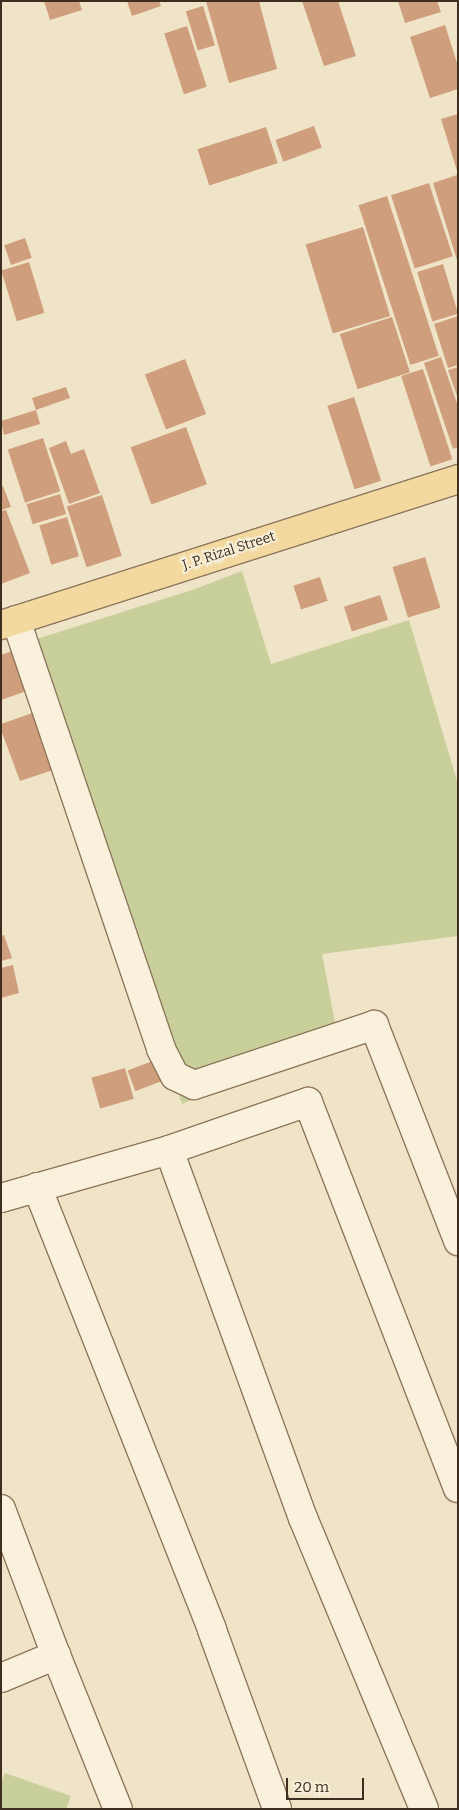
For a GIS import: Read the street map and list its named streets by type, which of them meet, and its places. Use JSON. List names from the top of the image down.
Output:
{
  "streets": {
    "main road": ["J. P. Rizal Street"]
  },
  "scale_bar": "20 m"
}
